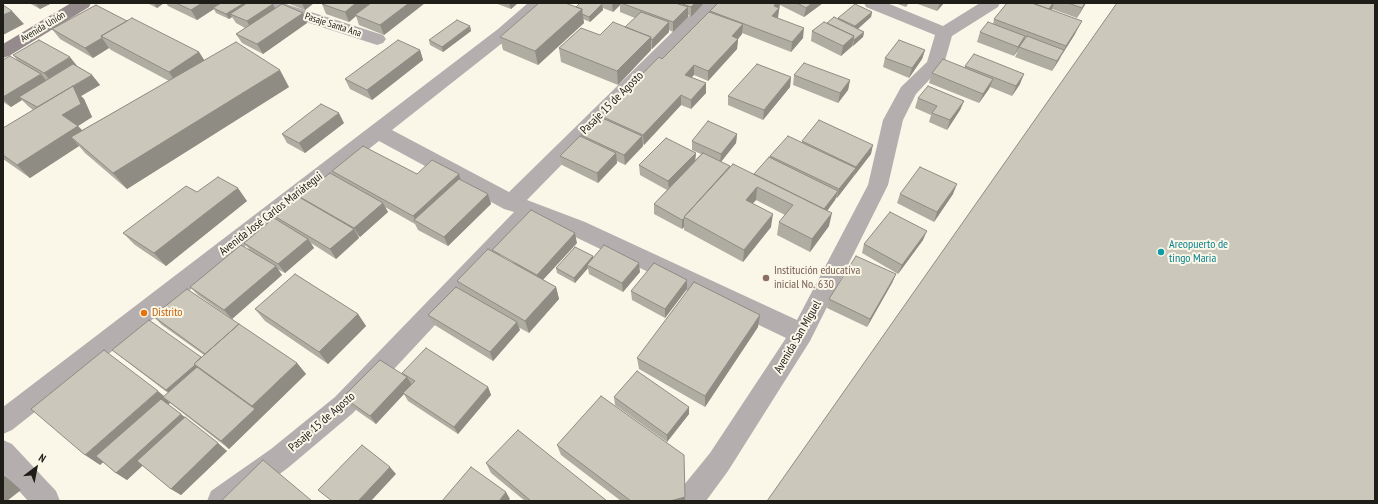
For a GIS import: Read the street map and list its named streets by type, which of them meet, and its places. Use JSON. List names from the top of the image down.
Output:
{
  "streets": {
    "main road": ["Avenida Unión"],
    "street": [
      "Pasaje Santa Ana",
      "Pasaje 15 de Agosto",
      "Avenida José Carlos Mariátegui",
      "Avenida San Miguel"
    ]
  },
  "places": ["Areopuerto de tingo Maria", "Institución educativa inicial No. 630", "Distrito"],
  "north": "top right"
}
